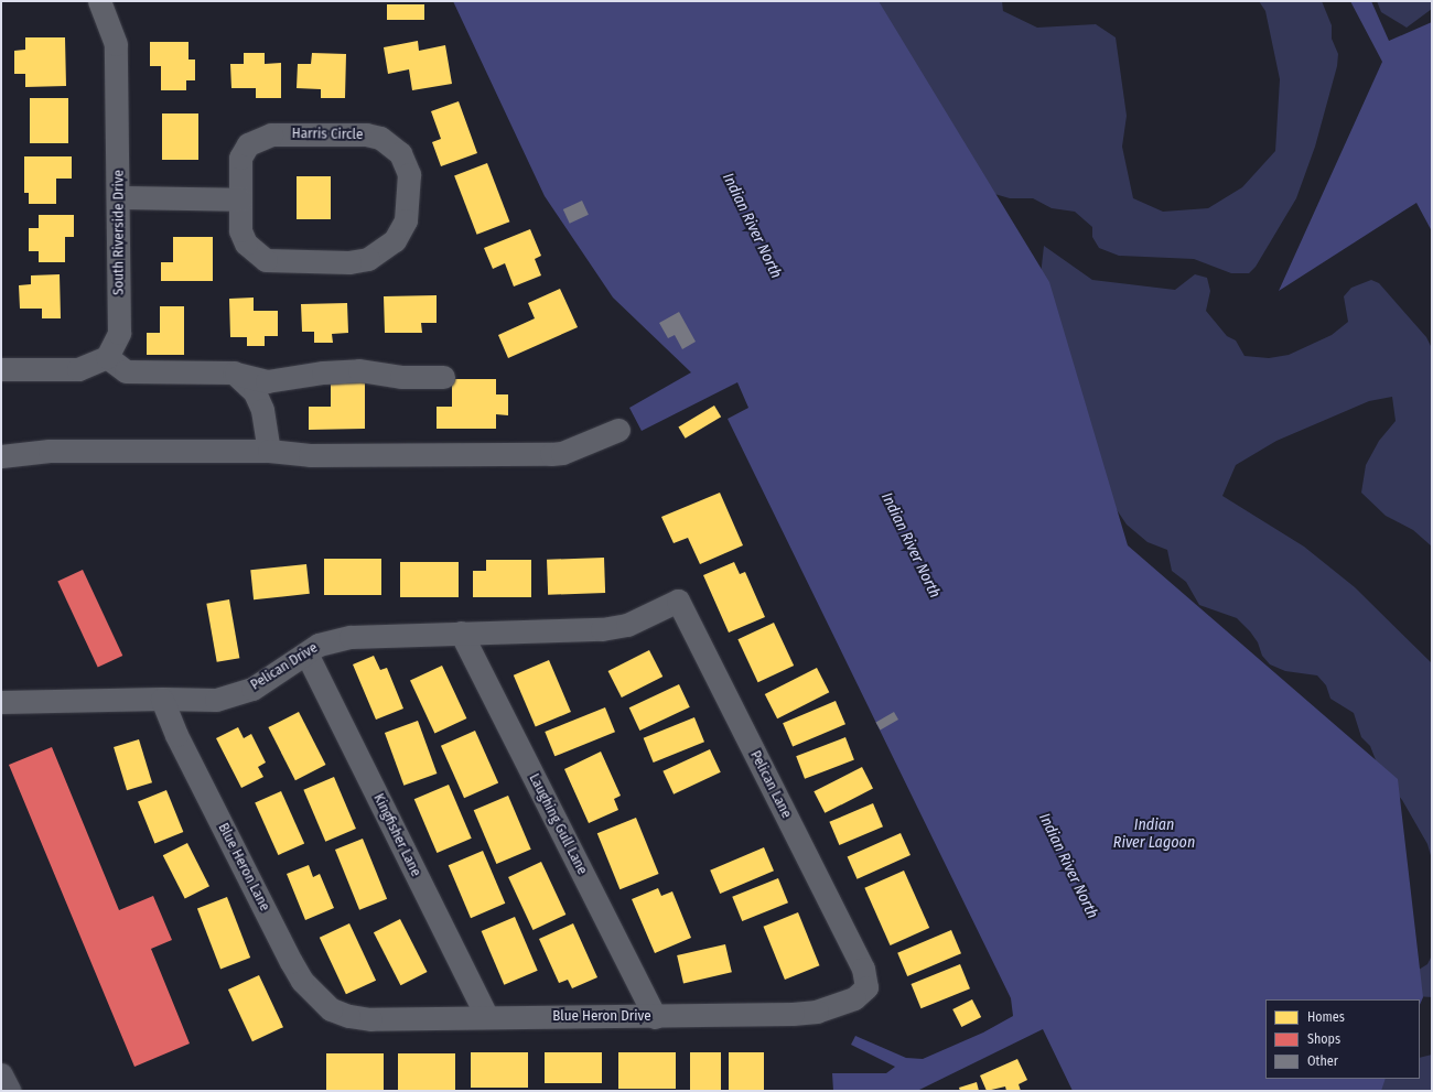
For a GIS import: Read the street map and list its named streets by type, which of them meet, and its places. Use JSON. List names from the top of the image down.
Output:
{
  "streets": {
    "street": [
      "Harris Circle",
      "South Riverside Drive",
      "Pelican Drive",
      "Pelican Lane",
      "Laughing Gull Lane",
      "Kingfisher Lane",
      "Blue Heron Lane",
      "Blue Heron Drive"
    ]
  },
  "crossings": [
    ["Pelican Drive", "Pelican Lane"],
    ["Pelican Drive", "Laughing Gull Lane"],
    ["Pelican Drive", "Kingfisher Lane"],
    ["Pelican Drive", "Blue Heron Lane"],
    ["Pelican Lane", "Blue Heron Drive"],
    ["Laughing Gull Lane", "Blue Heron Drive"],
    ["Kingfisher Lane", "Blue Heron Drive"],
    ["Blue Heron Lane", "Blue Heron Drive"]
  ],
  "water": ["Indian River North", "Indian River Lagoon"],
  "legend": ["Homes", "Shops", "Other"]
}
